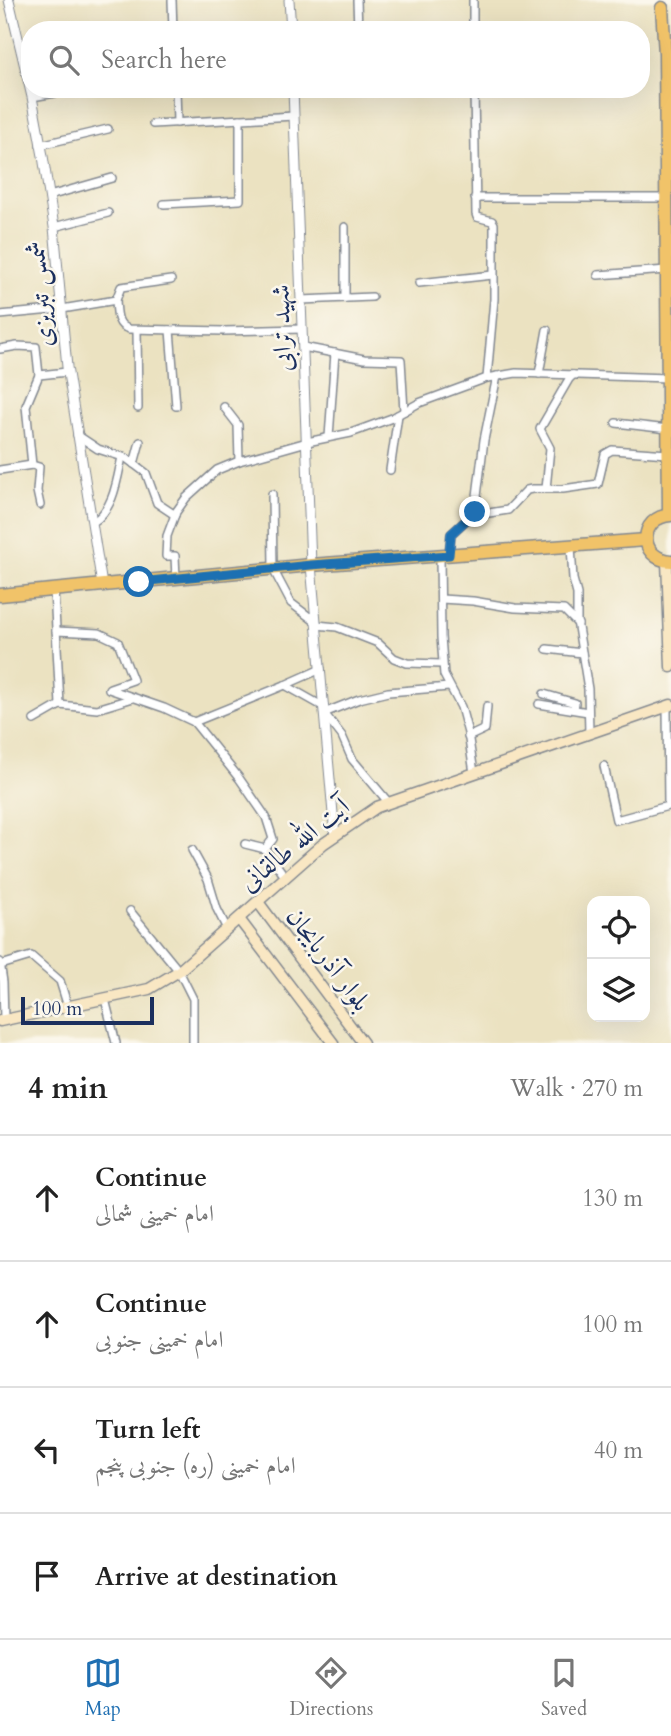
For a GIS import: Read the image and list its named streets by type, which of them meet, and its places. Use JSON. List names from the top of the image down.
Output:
{
  "streets": {
    "main road": ["آیت الله طالقانی", "بلوار آذربایجان"],
    "street": ["شمس تبریزی", "شهید ترابی"]
  },
  "crossings": [
    ["شهید ترابی", "آیت الله طالقانی"],
    ["آیت الله طالقانی", "بلوار آذربایجان"]
  ],
  "scale_bar": "100 m",
  "page": {
    "search": "Search here",
    "scale": "100 m",
    "heading": ["4 min", "Walk · 270 m"],
    "list": [
      ["Continue", "امام خمینی شمالی", "130 m"],
      ["Continue", "امام خمینی جنوبی", "100 m"],
      ["Turn left", "امام خمینی (ره) جنوبی پنجم", "40 m"],
      "Arrive at destination"
    ],
    "nav": ["Map", "Directions", "Saved"]
  }
}
